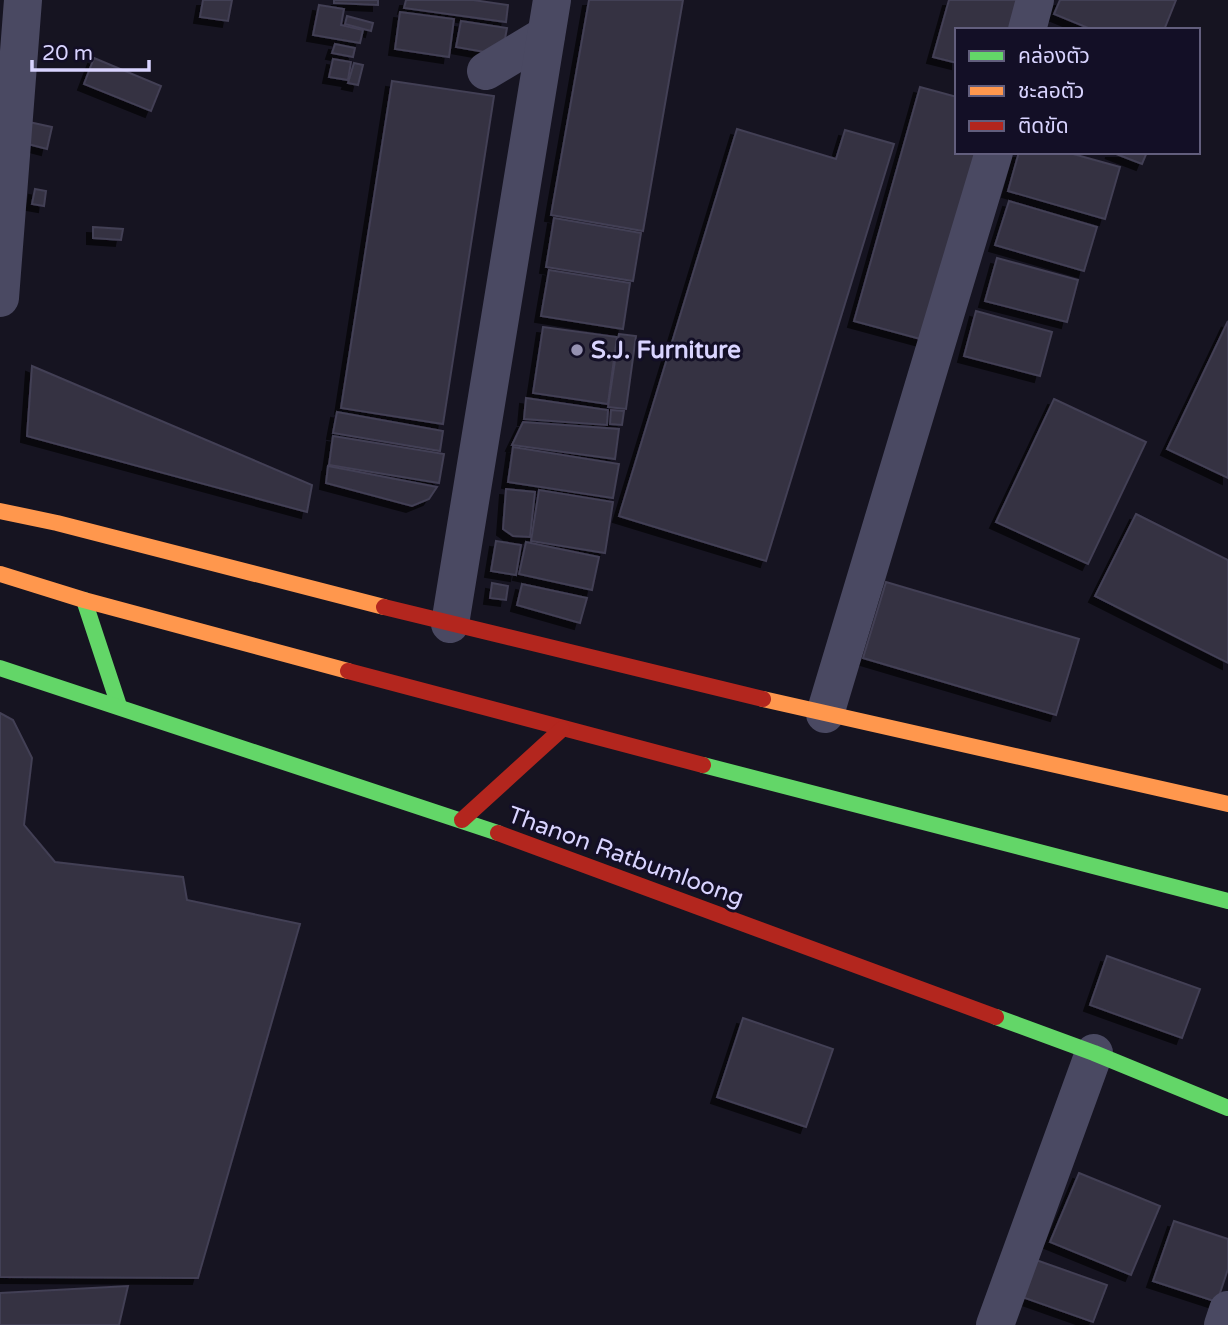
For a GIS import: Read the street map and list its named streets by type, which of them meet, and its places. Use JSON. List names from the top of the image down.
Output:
{
  "streets": {
    "main road": ["Thanon Ratbumloong"]
  },
  "places": ["S.J. Furniture"],
  "legend": ["คล่องตัว", "ชะลอตัว", "ติดขัด"],
  "scale_bar": "20 m"
}
